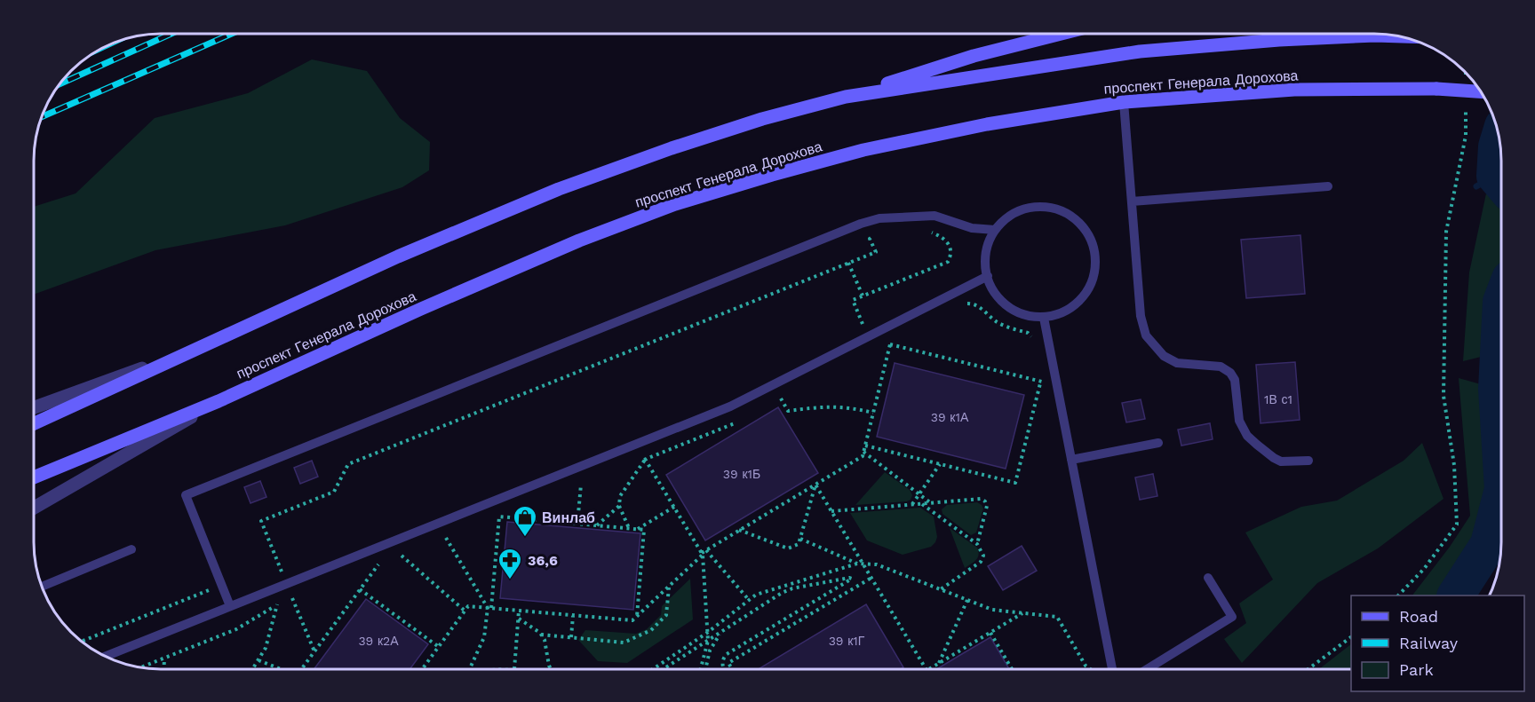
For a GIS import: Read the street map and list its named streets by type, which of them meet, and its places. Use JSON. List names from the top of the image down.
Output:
{
  "streets": {
    "main road": ["проспект Генерала Дорохова"]
  },
  "places": {
    "shop": ["Винлаб"],
    "pharmacy": ["36,6"]
  },
  "house_numbers": [
    "1В с1",
    "39 к1А",
    "39 к1Б",
    "39 к2А",
    "39 к1Г"
  ],
  "legend": ["Road", "Railway", "Park"]
}
